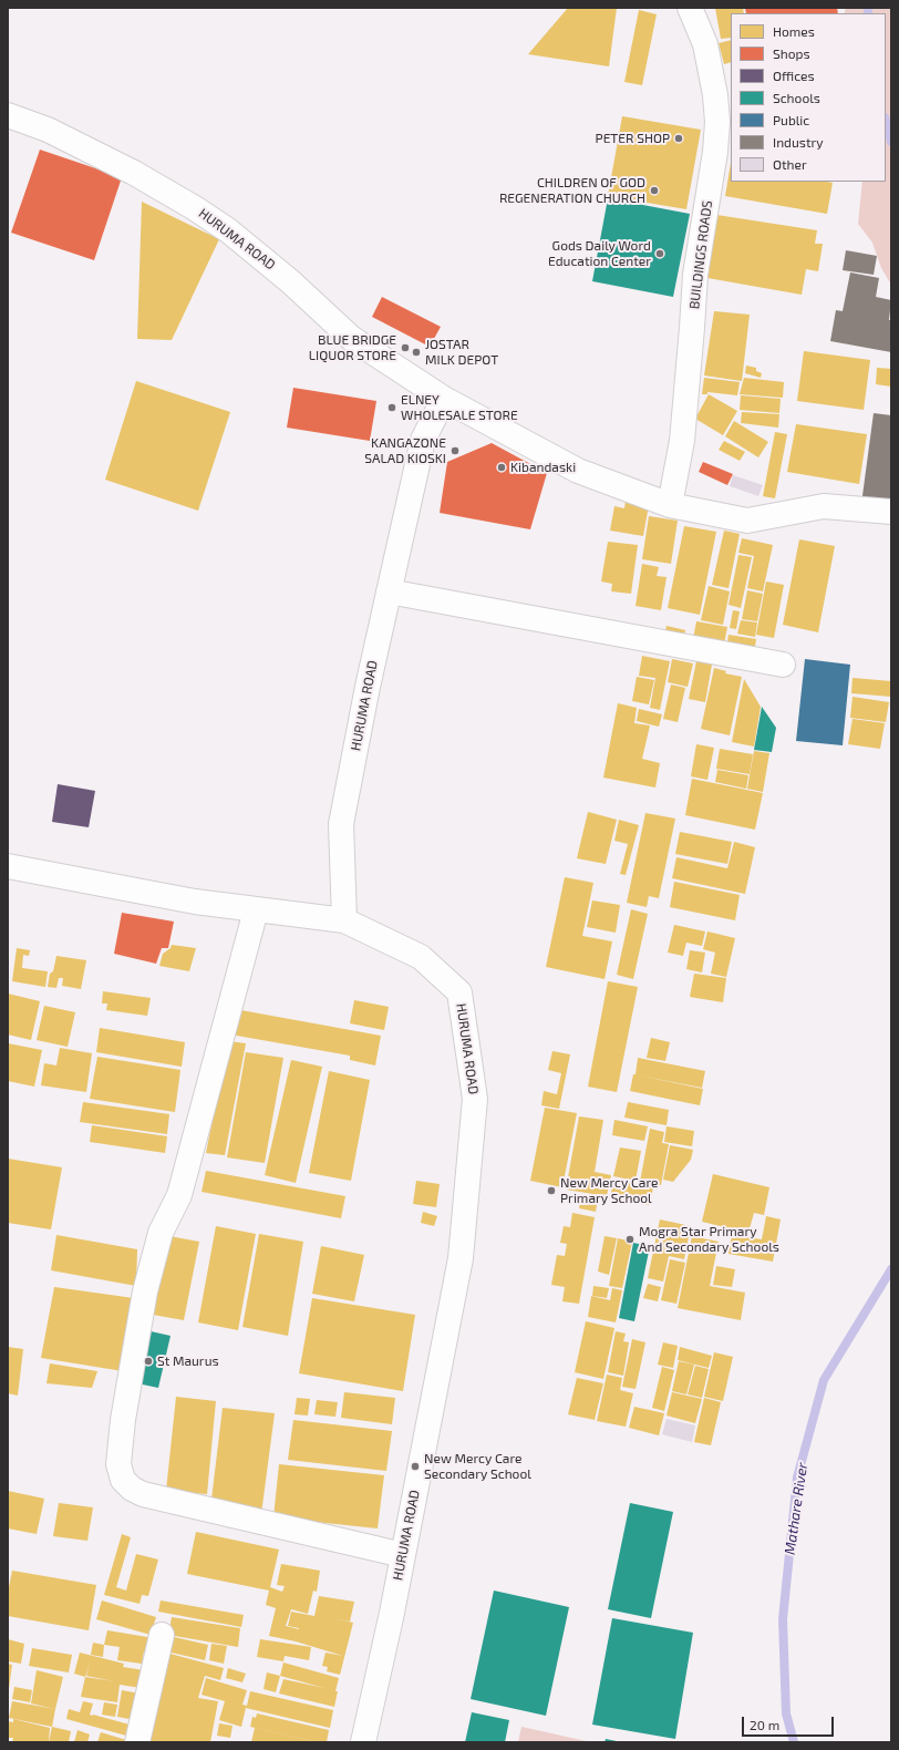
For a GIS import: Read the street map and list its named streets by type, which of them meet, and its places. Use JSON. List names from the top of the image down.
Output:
{
  "streets": {
    "street": ["HURUMA ROAD", "BUILDINGS ROADS"]
  },
  "crossings": [
    ["HURUMA ROAD", "BUILDINGS ROADS"]
  ],
  "water": ["Mathare River"],
  "places": [
    "PETER SHOP",
    "CHILDREN OF GOD REGENERATION CHURCH",
    "Gods Daily Word Education Center",
    "BLUE BRIDGE LIQUOR STORE",
    "JOSTAR MILK DEPOT",
    "ELNEY WHOLESALE STORE",
    "KANGAZONE SALAD KIOSKI",
    "Kibandaski",
    "New Mercy Care Primary School",
    "Mogra Star Primary And Secondary Schools",
    "St Maurus",
    "New Mercy Care Secondary School"
  ],
  "legend": [
    "Homes",
    "Shops",
    "Offices",
    "Schools",
    "Public",
    "Industry",
    "Other"
  ],
  "scale_bar": "20 m"
}
